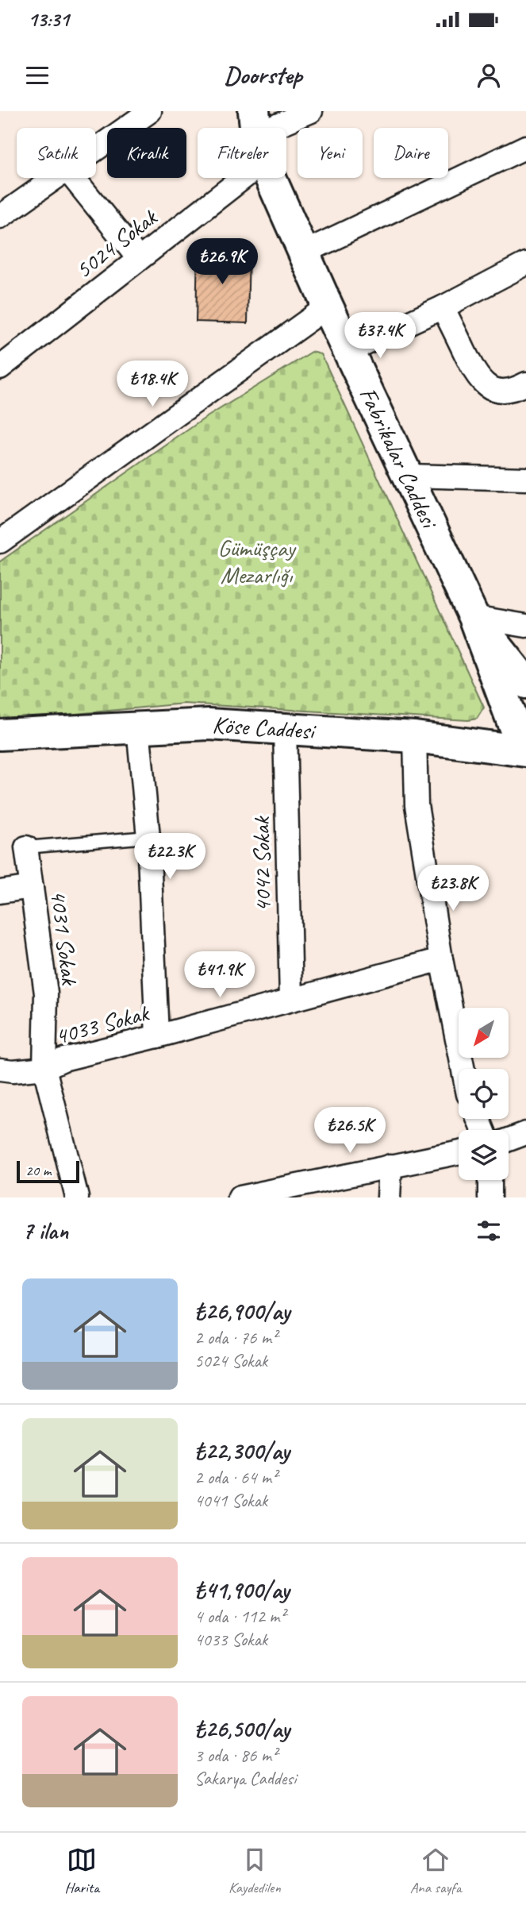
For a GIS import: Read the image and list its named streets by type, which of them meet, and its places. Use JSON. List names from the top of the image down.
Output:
{
  "streets": {
    "street": [
      "5024 Sokak",
      "Fabrikalar Caddesi",
      "Köse Caddesi",
      "4042 Sokak",
      "4031 Sokak",
      "4033 Sokak"
    ]
  },
  "crossings": [
    ["Fabrikalar Caddesi", "Köse Caddesi"],
    ["Köse Caddesi", "4042 Sokak"],
    ["4042 Sokak", "4033 Sokak"],
    ["4031 Sokak", "4033 Sokak"]
  ],
  "parks": ["Gümüşçay Mezarlığı"],
  "scale_bar": "20 m",
  "north": "bottom left",
  "page": {
    "status": "13:31",
    "header": "Doorstep",
    "chip": [
      "Satılık",
      "Kiralık",
      "Filtreler",
      "Yeni",
      "Daire"
    ],
    "price": [
      "₺26.9K",
      "₺37.4K",
      "₺18.4K",
      "₺22.3K",
      "₺23.8K",
      "₺41.9K",
      "₺26.5K"
    ],
    "scale": "20 m",
    "heading": "7 ilan",
    "list": [
      {
        "name": "₺26,900/ay",
        "note": "2 oda · 76 m² · 5024 Sokak"
      },
      {
        "name": "₺22,300/ay",
        "note": "2 oda · 64 m² · 4041 Sokak"
      },
      {
        "name": "₺41,900/ay",
        "note": "4 oda · 112 m² · 4033 Sokak"
      },
      {
        "name": "₺26,500/ay",
        "note": "3 oda · 86 m² · Sakarya Caddesi"
      }
    ],
    "tabs": ["Harita", "Kaydedilen", "Ana sayfa"]
  }
}
